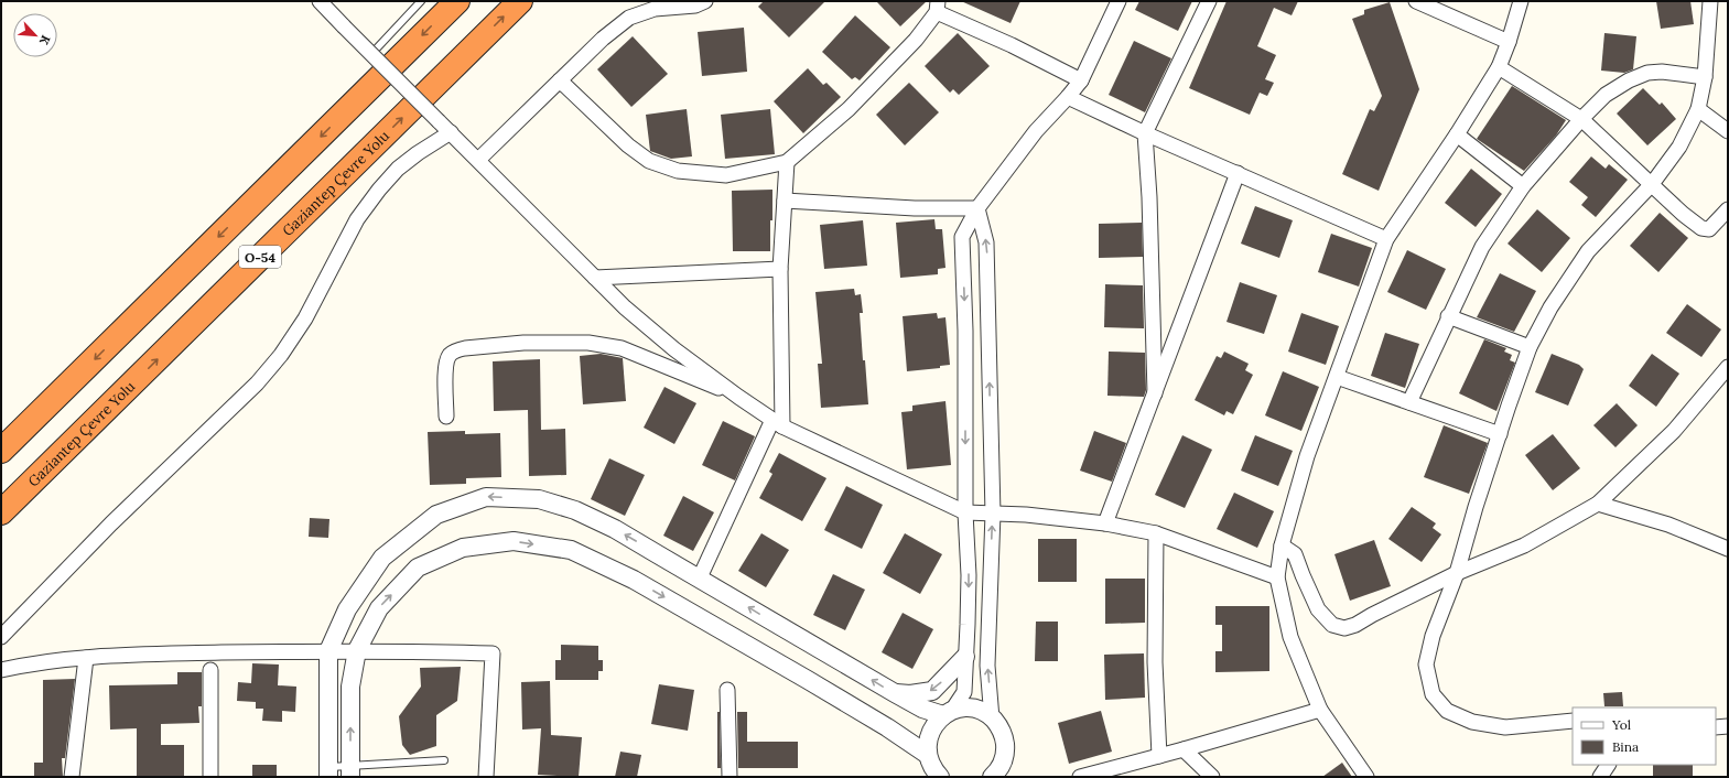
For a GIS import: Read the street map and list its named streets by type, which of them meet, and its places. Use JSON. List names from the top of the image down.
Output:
{
  "streets": {
    "highway": ["Gaziantep Çevre Yolu", "O-54"]
  },
  "legend": ["Yol", "Bina"],
  "north": "bottom right"
}
